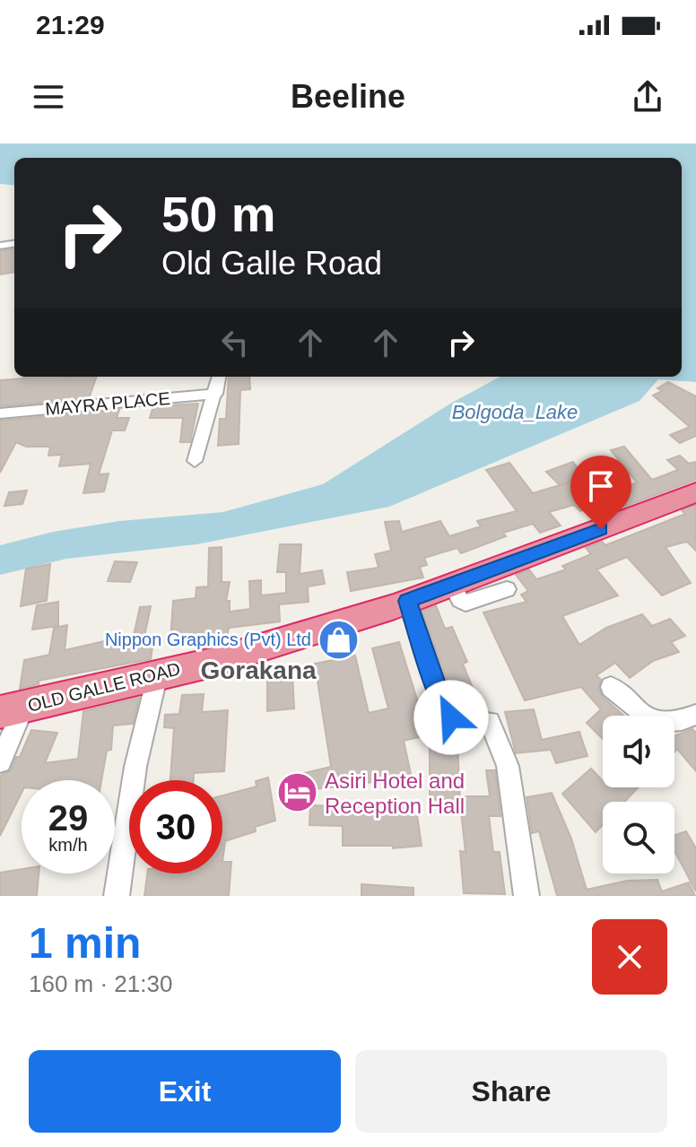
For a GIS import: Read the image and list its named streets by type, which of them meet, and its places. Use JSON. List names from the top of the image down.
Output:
{
  "streets": {
    "highway": ["OLD GALLE ROAD"],
    "street": ["MAYRA PLACE"]
  },
  "districts": ["Gorakana"],
  "water": ["Bolgoda_Lake"],
  "places": {
    "shop": ["Nippon Graphics (Pvt) Ltd"],
    "hotel": ["Asiri Hotel and Reception Hall"]
  },
  "page": {
    "status": "21:29",
    "header": "Beeline",
    "turn": ["50 m", "Old Galle Road"],
    "speed": "29 km/h",
    "limit": "30",
    "heading": ["1 min", "160 m · 21:30"],
    "buttons": ["Exit", "Share"]
  }
}
